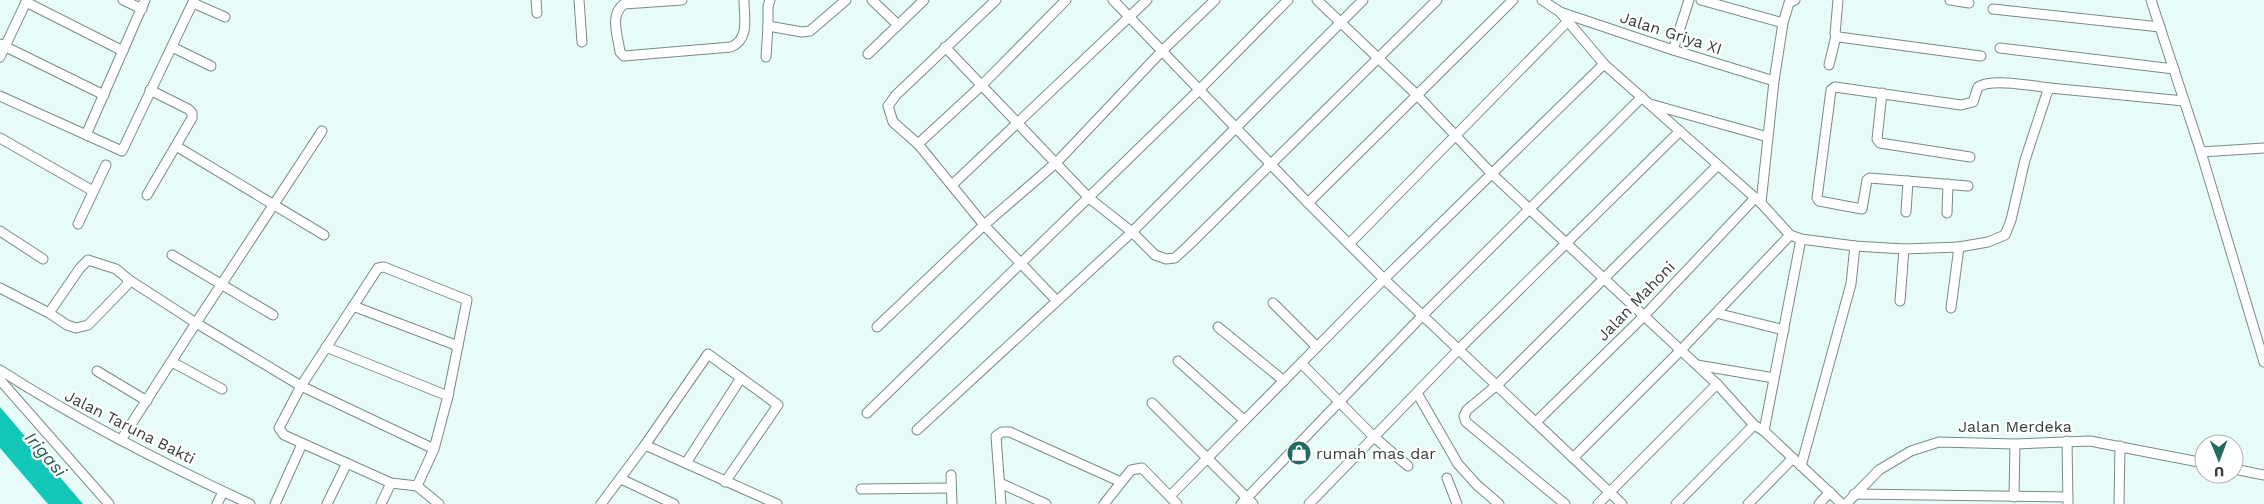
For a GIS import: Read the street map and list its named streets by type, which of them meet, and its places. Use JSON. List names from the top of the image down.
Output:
{
  "streets": {
    "street": [
      "Jalan Griya XI",
      "Jalan Mahoni",
      "Jalan Merdeka",
      "Jalan Taruna Bakti"
    ]
  },
  "water": ["Irigasi"],
  "places": {
    "shop": ["rumah mas dar"]
  },
  "north": "bottom"
}
